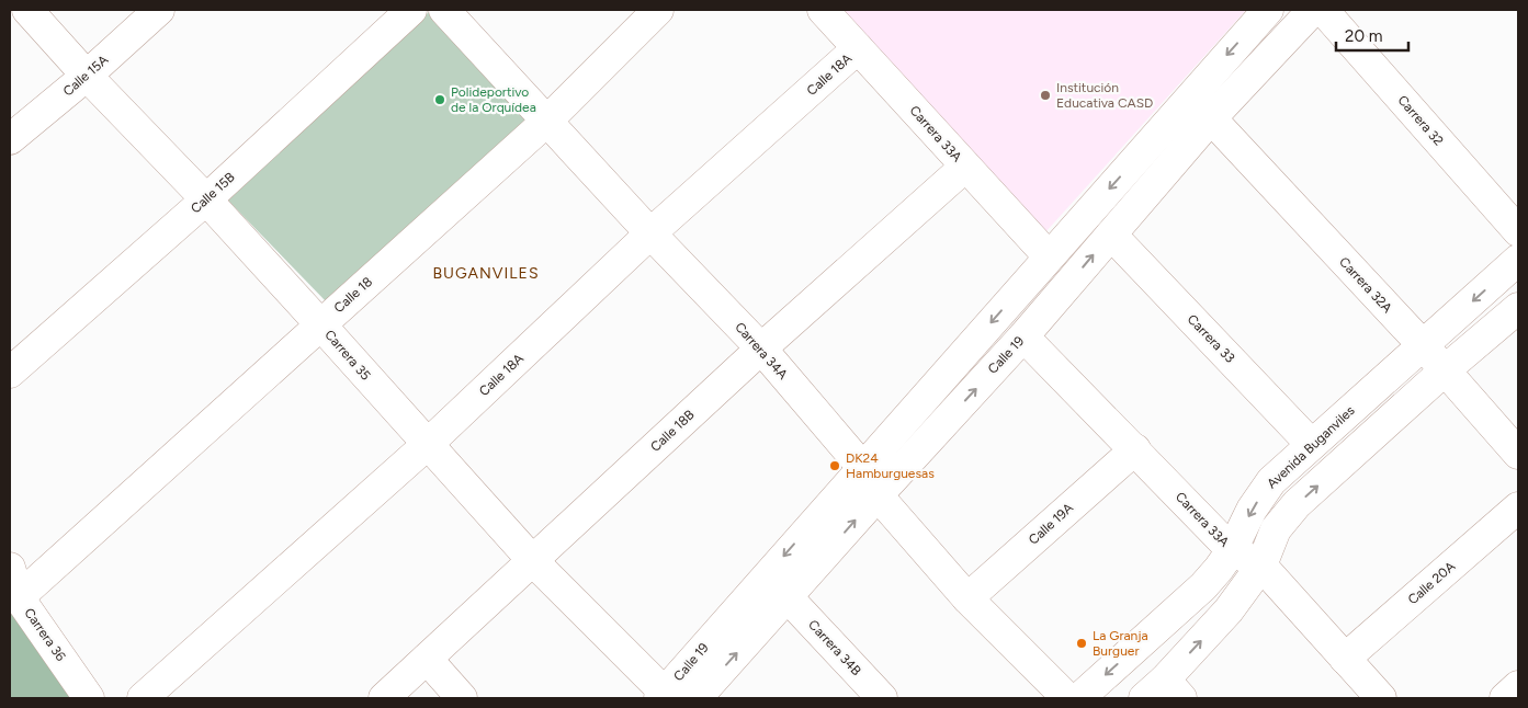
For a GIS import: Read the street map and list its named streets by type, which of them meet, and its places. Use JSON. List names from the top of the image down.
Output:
{
  "streets": {
    "street": [
      "Calle 18A",
      "Calle 15A",
      "Carrera 32",
      "Carrera 33A",
      "Calle 15B",
      "Carrera 32A",
      "Calle 18",
      "Carrera 33",
      "Carrera 34A",
      "Carrera 35",
      "Calle 19",
      "Calle 18B",
      "Avenida Buganviles",
      "Calle 19A",
      "Calle 20A",
      "Carrera 36",
      "Carrera 34B"
    ]
  },
  "crossings": [
    ["Calle 18A", "Carrera 33A"],
    ["Calle 18A", "Carrera 34A"],
    ["Calle 18A", "Carrera 35"],
    ["Calle 15A", "Carrera 35"],
    ["Carrera 33A", "Calle 19"],
    ["Carrera 33A", "Calle 18B"],
    ["Carrera 33A", "Avenida Buganviles"],
    ["Carrera 33A", "Calle 19A"],
    ["Carrera 33A", "Calle 20A"],
    ["Calle 15B", "Carrera 35"],
    ["Carrera 32A", "Calle 19"],
    ["Carrera 32A", "Avenida Buganviles"],
    ["Calle 18", "Carrera 34A"],
    ["Calle 18", "Carrera 35"],
    ["Calle 18", "Carrera 36"],
    ["Carrera 33", "Calle 19"],
    ["Carrera 33", "Avenida Buganviles"],
    ["Carrera 34A", "Calle 19"],
    ["Carrera 34A", "Calle 18B"],
    ["Carrera 34A", "Calle 19A"],
    ["Carrera 35", "Calle 19"],
    ["Carrera 35", "Calle 18B"],
    ["Calle 19", "Carrera 34B"]
  ],
  "districts": ["BUGANVILES"],
  "places": [
    "Institución Educativa CASD",
    "Polideportivo de la Orquídea",
    "DK24 Hamburguesas",
    "La Granja Burguer"
  ],
  "scale_bar": "20 m"
}
